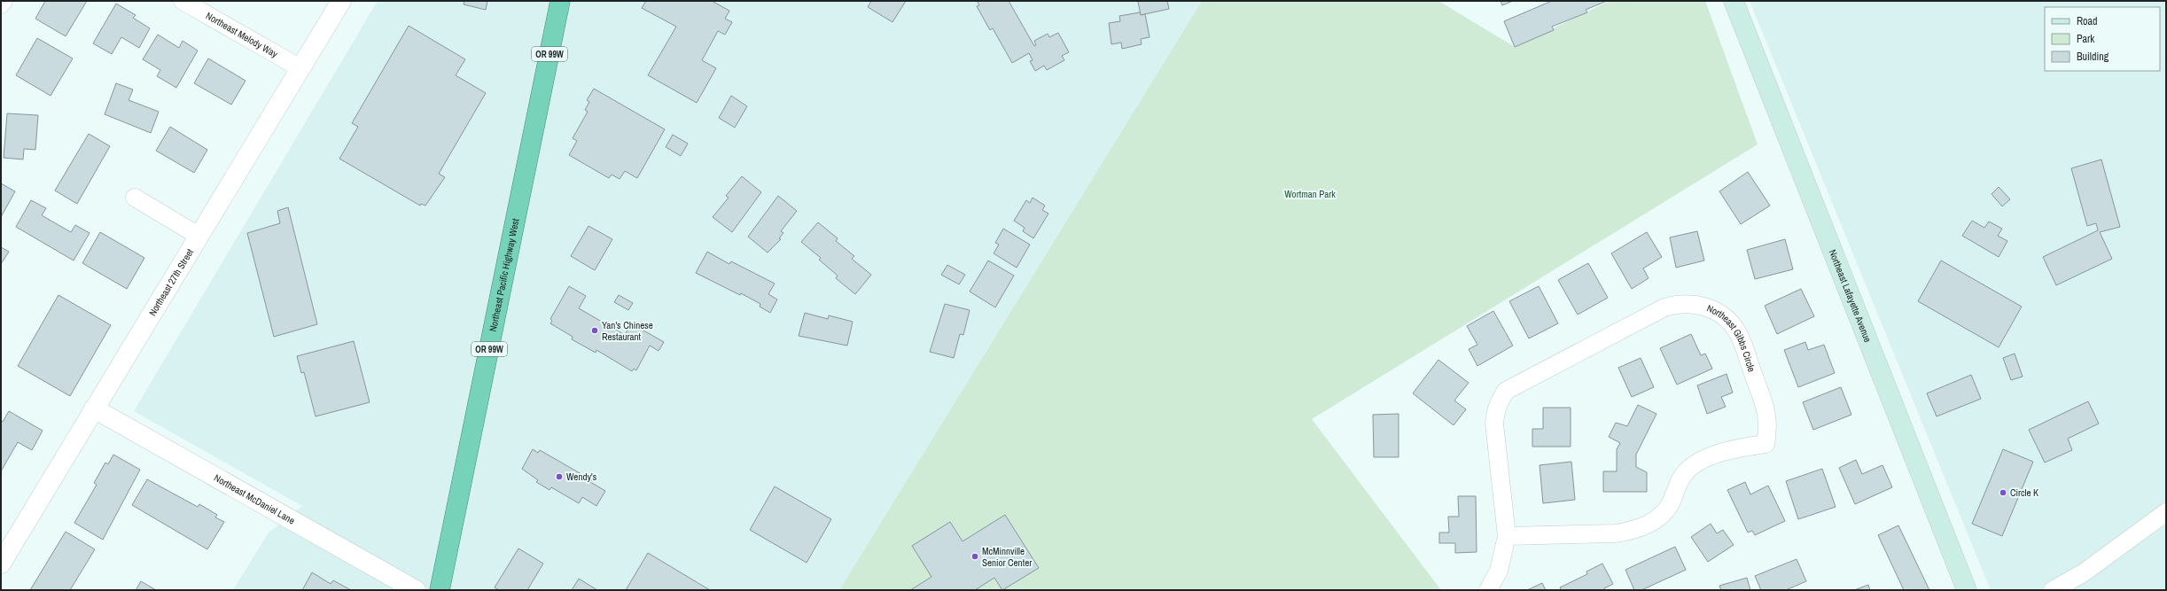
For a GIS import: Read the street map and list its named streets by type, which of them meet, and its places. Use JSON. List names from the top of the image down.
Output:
{
  "streets": {
    "highway": ["OR 99W", "Northeast Pacific Highway West"],
    "main road": ["Northeast Lafayette Avenue"],
    "street": [
      "Northeast Melody Way",
      "Northeast 27th Street",
      "Northeast Gibbs Circle",
      "Northeast McDaniel Lane"
    ]
  },
  "crossings": [
    ["Northeast Melody Way", "Northeast 27th Street"],
    ["Northeast 27th Street", "Northeast McDaniel Lane"]
  ],
  "parks": ["Wortman Park"],
  "places": [
    "Yan's Chinese Restaurant",
    "Wendy's",
    "Circle K",
    "McMinnville Senior Center"
  ],
  "legend": ["Road", "Park", "Building"]
}
